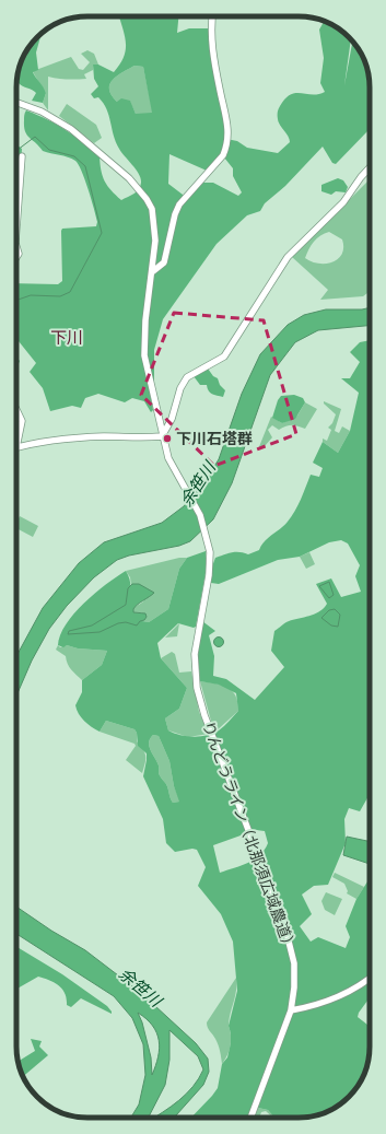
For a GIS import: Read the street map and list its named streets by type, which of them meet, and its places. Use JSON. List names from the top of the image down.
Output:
{
  "streets": {
    "street": ["りんどうライン（北那須広域農道）"]
  },
  "districts": ["下川"],
  "water": ["余笹川"],
  "places": ["下川石塔群"]
}
